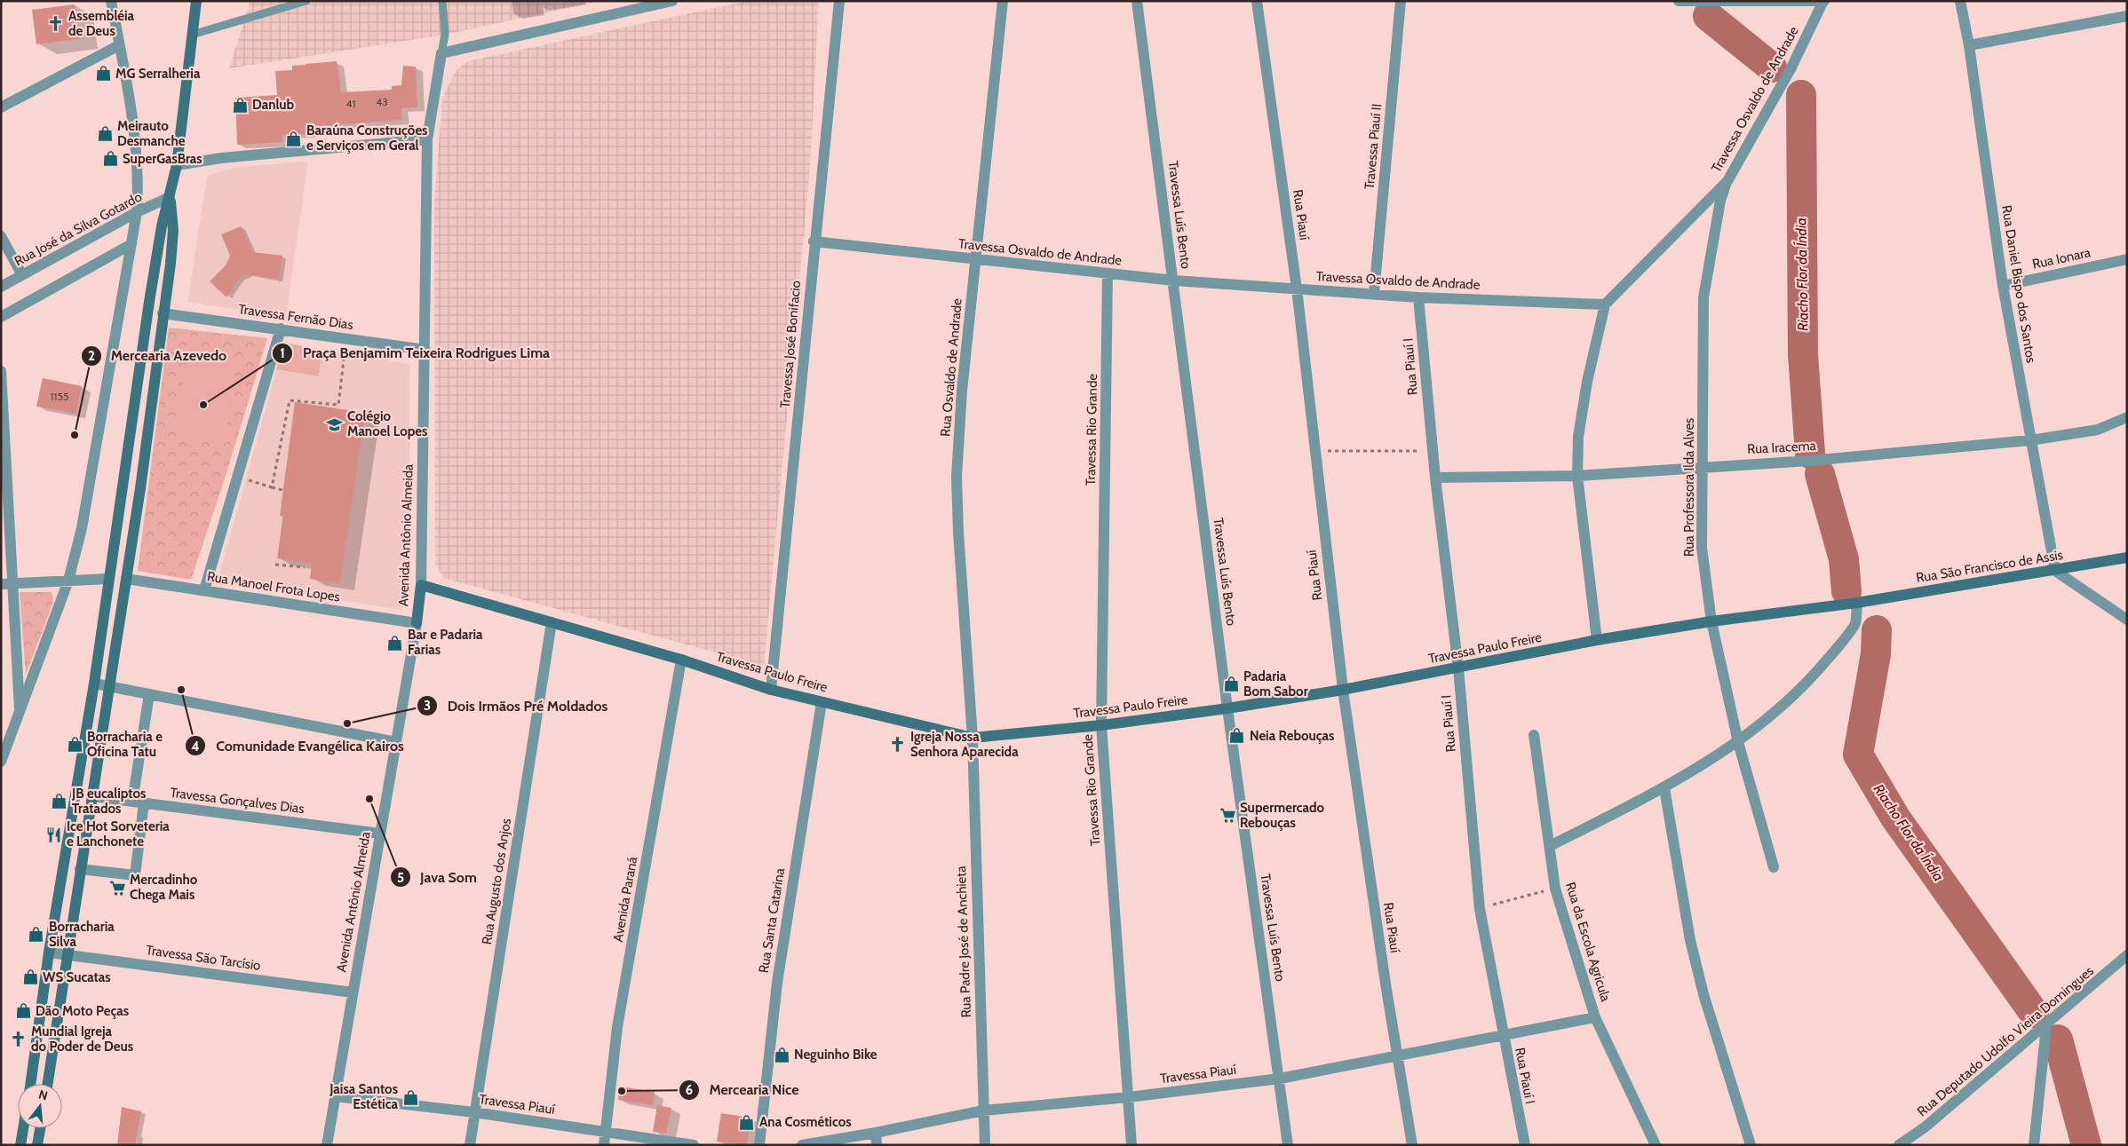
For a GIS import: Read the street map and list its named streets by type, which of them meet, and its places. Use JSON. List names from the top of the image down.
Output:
{
  "streets": {
    "main road": ["Avenida Antônio Almeida", "Rua São Francisco de Assis", "Travessa Paulo Freire"],
    "street": [
      "Travessa Osvaldo de Andrade",
      "Travessa Piauí II",
      "Travessa Luís Bento",
      "Rua Piauí",
      "Rua José da Silva Gotardo",
      "Rua Ionara",
      "Rua Daniel Bispo dos Santos",
      "Travessa Fernão Dias",
      "Travessa José Bonifacio",
      "Rua Piauí I",
      "Rua Osvaldo de Andrade",
      "Travessa Rio Grande",
      "Rua Iracema",
      "Rua Professora Ilda Alves",
      "Rua Manoel Frota Lopes",
      "Travessa Gonçalves Dias",
      "Rua Augusto dos Anjos",
      "Avenida Paraná",
      "Rua Santa Catarina",
      "Rua Padre José de Anchieta",
      "Rua da Escola Agricula",
      "Travessa São Tarcísio",
      "Rua Deputado Udolfo Vieira Domingues",
      "Travessa Piauí"
    ]
  },
  "crossings": [
    ["Travessa Osvaldo de Andrade", "Travessa Piauí II"],
    ["Travessa Osvaldo de Andrade", "Travessa Luís Bento"],
    ["Travessa Osvaldo de Andrade", "Rua Piauí"],
    ["Travessa Osvaldo de Andrade", "Travessa José Bonifacio"],
    ["Travessa Osvaldo de Andrade", "Rua Piauí I"],
    ["Travessa Osvaldo de Andrade", "Rua Osvaldo de Andrade"],
    ["Travessa Osvaldo de Andrade", "Travessa Rio Grande"],
    ["Travessa Osvaldo de Andrade", "Rua Professora Ilda Alves"],
    ["Travessa Luís Bento", "Travessa Paulo Freire"],
    ["Travessa Luís Bento", "Travessa Piauí"],
    ["Rua Piauí", "Travessa Paulo Freire"],
    ["Rua Piauí", "Travessa Piauí"],
    ["Rua Ionara", "Rua Daniel Bispo dos Santos"],
    ["Rua Daniel Bispo dos Santos", "Rua Iracema"],
    ["Rua Daniel Bispo dos Santos", "Rua São Francisco de Assis"],
    ["Travessa Fernão Dias", "Avenida Antônio Almeida"],
    ["Travessa José Bonifacio", "Travessa Paulo Freire"],
    ["Rua Piauí I", "Rua Iracema"],
    ["Rua Piauí I", "Travessa Paulo Freire"],
    ["Rua Piauí I", "Travessa Piauí"],
    ["Rua Osvaldo de Andrade", "Travessa Paulo Freire"],
    ["Rua Osvaldo de Andrade", "Rua Padre José de Anchieta"],
    ["Travessa Rio Grande", "Travessa Paulo Freire"],
    ["Travessa Rio Grande", "Travessa Piauí"],
    ["Rua Iracema", "Rua Professora Ilda Alves"],
    ["Rua Professora Ilda Alves", "Travessa Paulo Freire"],
    ["Avenida Antônio Almeida", "Rua Manoel Frota Lopes"],
    ["Avenida Antônio Almeida", "Travessa Paulo Freire"],
    ["Avenida Antônio Almeida", "Travessa Gonçalves Dias"],
    ["Avenida Antônio Almeida", "Travessa São Tarcísio"],
    ["Avenida Antônio Almeida", "Travessa Piauí"],
    ["Rua São Francisco de Assis", "Travessa Paulo Freire"],
    ["Travessa Paulo Freire", "Rua Augusto dos Anjos"],
    ["Travessa Paulo Freire", "Avenida Paraná"],
    ["Travessa Paulo Freire", "Rua Santa Catarina"],
    ["Travessa Paulo Freire", "Rua Padre José de Anchieta"],
    ["Rua Augusto dos Anjos", "Travessa Piauí"],
    ["Avenida Paraná", "Travessa Piauí"],
    ["Rua Padre José de Anchieta", "Travessa Piauí"],
    ["Rua da Escola Agricula", "Travessa Piauí"]
  ],
  "water": ["Riacho Flor da Índia"],
  "places": {
    "church": ["Assembléia de Deus", "Igreja Nossa Senhora Aparecida", "Mundial Igreja do Poder de Deus"],
    "shop": [
      "MG Serralheria",
      "Danlub",
      "Meirauto Desmanche",
      "Baraúna Construções e Serviços em Geral",
      "SuperGasBras",
      "Bar e Padaria Farias",
      "Padaria Bom Sabor",
      "Neia Rebouças",
      "Borracharia e Oficina Tatu",
      "JB eucaliptos Tratados",
      "Borracharia Silva",
      "WS Sucatas",
      "Dão Moto Peças",
      "Neguinho Bike",
      "Jaisa Santos Estética",
      "Ana Cosméticos"
    ],
    "other": [
      "Praça Benjamim Teixeira Rodrigues Lima",
      "Mercearia Azevedo",
      "Comunidade Evangélica Kairos",
      "Dois Irmãos Pré Moldados",
      "Java Som",
      "Mercearia Nice"
    ],
    "school or university": ["Colégio Manoel Lopes"],
    "supermarket": ["Supermercado Rebouças", "Mercadinho Chega Mais"],
    "restaurant": ["Ice Hot Sorveteria e Lanchonete"]
  },
  "house_numbers": ["43", "41", "1155"],
  "north": "top"
}
